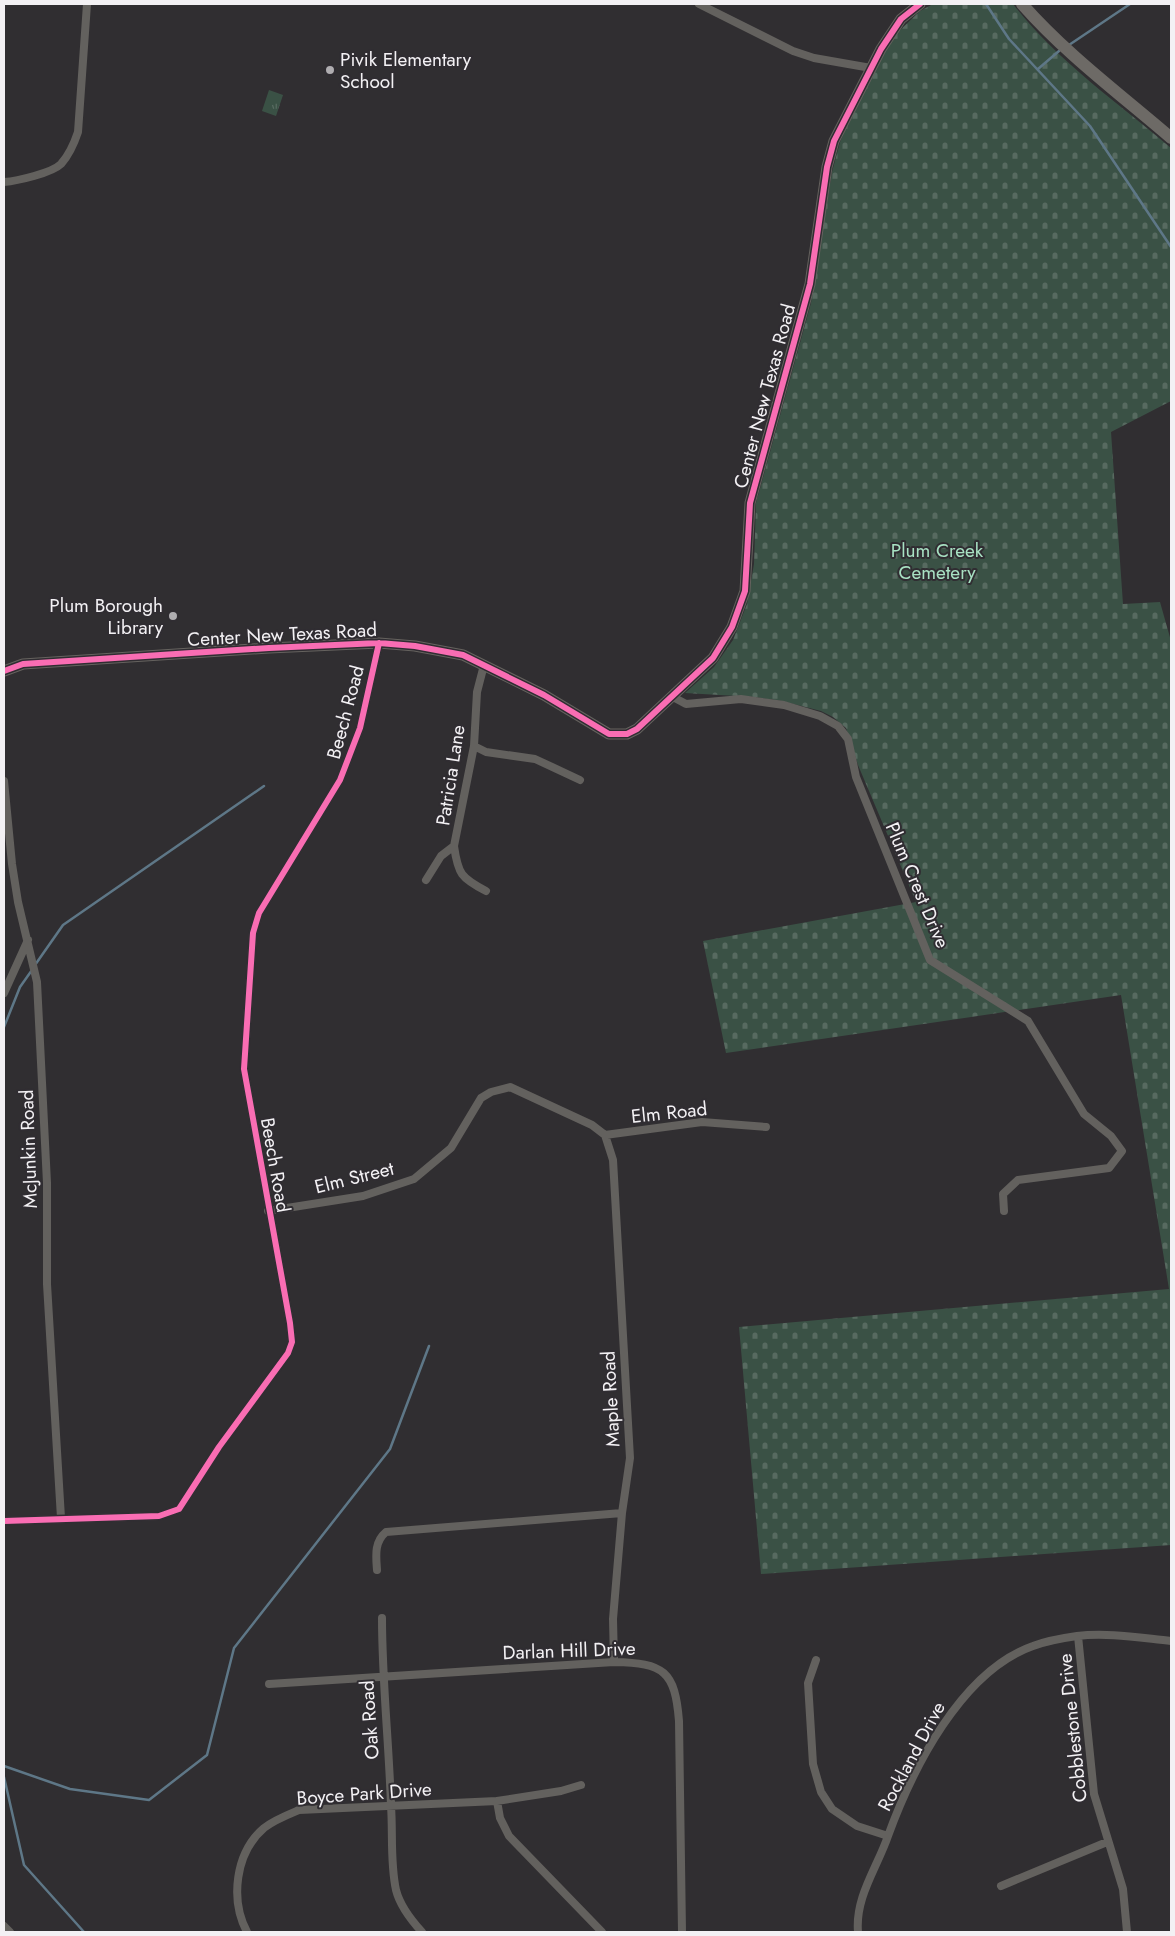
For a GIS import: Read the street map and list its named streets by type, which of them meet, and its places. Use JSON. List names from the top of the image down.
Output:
{
  "streets": {
    "street": [
      "Center New Texas Road",
      "Beech Road",
      "Patricia Lane",
      "Plum Crest Drive",
      "Elm Road",
      "McJunkin Road",
      "Elm Street",
      "Maple Road",
      "Darlan Hill Drive",
      "Oak Road",
      "Cobblestone Drive",
      "Rockland Drive",
      "Boyce Park Drive"
    ]
  },
  "crossings": [
    ["Center New Texas Road", "Beech Road"],
    ["Center New Texas Road", "Patricia Lane"],
    ["Center New Texas Road", "Plum Crest Drive"],
    ["Beech Road", "McJunkin Road"],
    ["Beech Road", "Elm Street"],
    ["Elm Road", "Elm Street"],
    ["Elm Road", "Maple Road"],
    ["Elm Street", "Maple Road"],
    ["Maple Road", "Darlan Hill Drive"],
    ["Darlan Hill Drive", "Oak Road"],
    ["Oak Road", "Boyce Park Drive"],
    ["Cobblestone Drive", "Rockland Drive"]
  ],
  "parks": ["Plum Creek Cemetery"],
  "places": ["Pivik Elementary School", "Plum Borough Library"]
}
